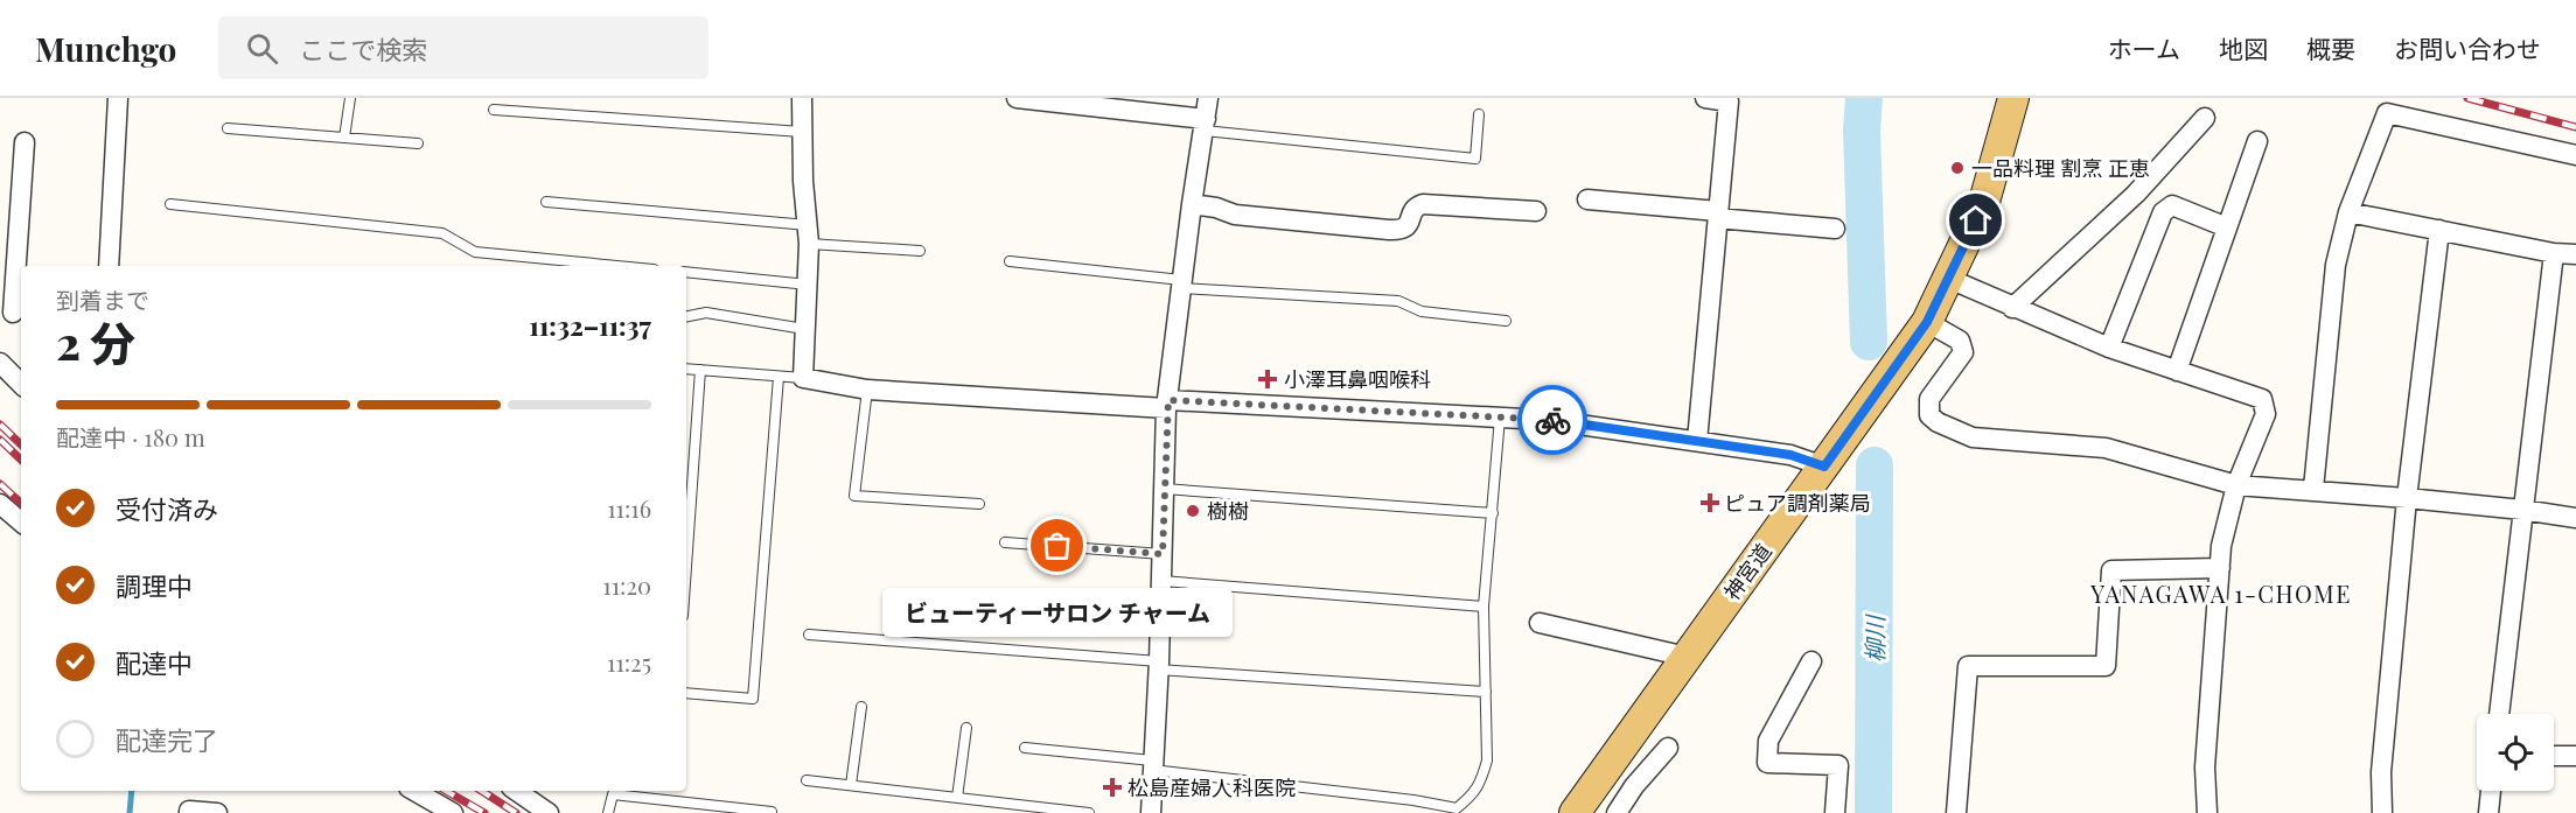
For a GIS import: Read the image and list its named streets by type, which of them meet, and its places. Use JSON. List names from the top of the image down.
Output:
{
  "streets": {
    "main road": ["神宮道"]
  },
  "districts": ["YANAGAWA 1-CHOME"],
  "water": ["柳川"],
  "places": {
    "other": ["一品料理 割烹 正恵", "樹樹", "ビューティーサロン チャーム"],
    "health": ["小澤耳鼻咽喉科", "ピュア調剤薬局", "松島産婦人科医院"]
  },
  "page": {
    "header": "Munchgo",
    "search": "ここで検索",
    "nav": [
      "ホーム",
      "地図",
      "概要",
      "お問い合わせ"
    ],
    "heading": ["2 分", "到着まで", "11:32–11:37"],
    "bar": "配達中 · 180 m",
    "list": [
      ["受付済み", "11:16"],
      ["調理中", "11:20"],
      ["配達中", "11:25"],
      "配達完了"
    ],
    "bubble": "ビューティーサロン チャーム"
  }
}
